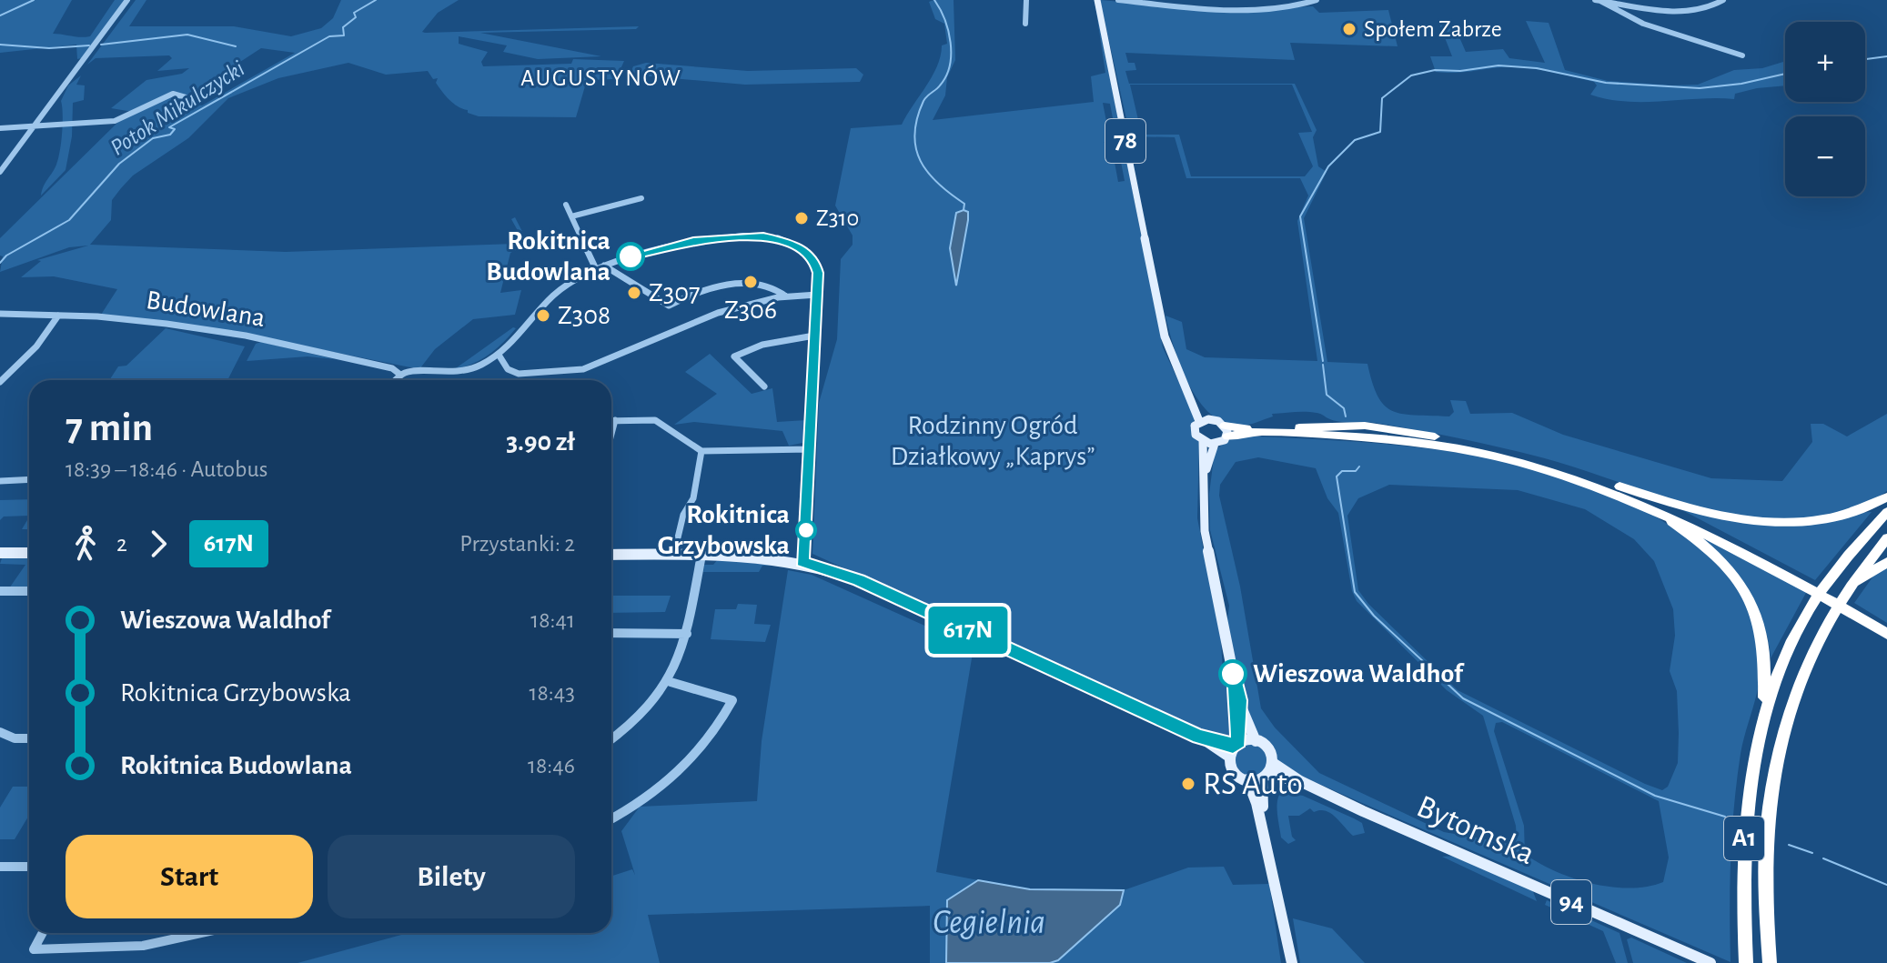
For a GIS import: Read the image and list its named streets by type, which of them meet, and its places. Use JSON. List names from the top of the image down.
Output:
{
  "streets": {
    "highway": ["A1"],
    "main road": ["78", "Bytomska", "94"],
    "street": ["Budowlana"]
  },
  "crossings": [
    ["78", "Bytomska"]
  ],
  "districts": ["AUGUSTYNÓW"],
  "water": ["Potok Mikulczycki", "Cegielnia"],
  "parks": ["Rodzinny Ogród Działkowy „Kaprys”"],
  "places": [
    "Społem Zabrze",
    "Z310",
    "Rokitnica Budowlana",
    "Z306",
    "Z307",
    "Z308",
    "Rokitnica Grzybowska",
    "Wieszowa Waldhof",
    "RS Auto"
  ],
  "lines": ["bus line 617N"],
  "page": {
    "on_map": "617N",
    "map_buttons": ["+", "−"],
    "heading": ["7 min", "18:39 – 18:46 · Autobus", "3.90 zł"],
    "legs": ["2", "617N", "Przystanki: 2"],
    "list": [
      {
        "name": "Wieszowa Waldhof",
        "value": "18:41"
      },
      {
        "name": "Rokitnica Grzybowska",
        "value": "18:43"
      },
      {
        "name": "Rokitnica Budowlana",
        "value": "18:46"
      }
    ],
    "buttons": ["Start", "Bilety"]
  }
}
